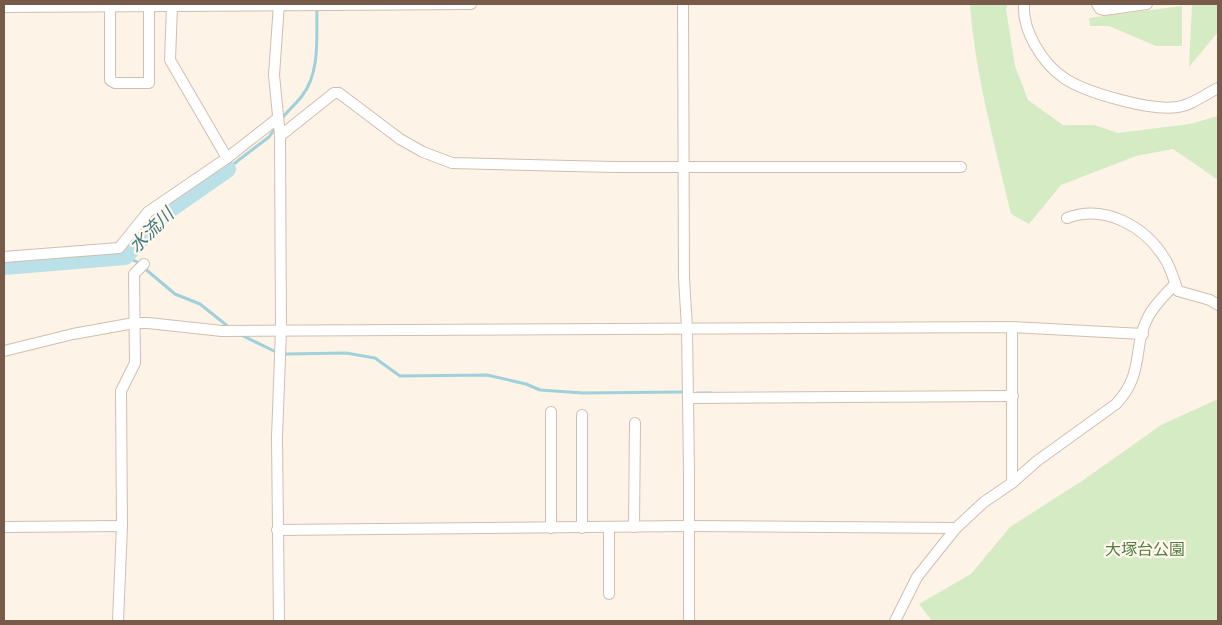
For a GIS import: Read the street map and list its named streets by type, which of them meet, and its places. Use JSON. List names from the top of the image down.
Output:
{
  "water": ["水流川"],
  "parks": ["大塚台公園"]
}
